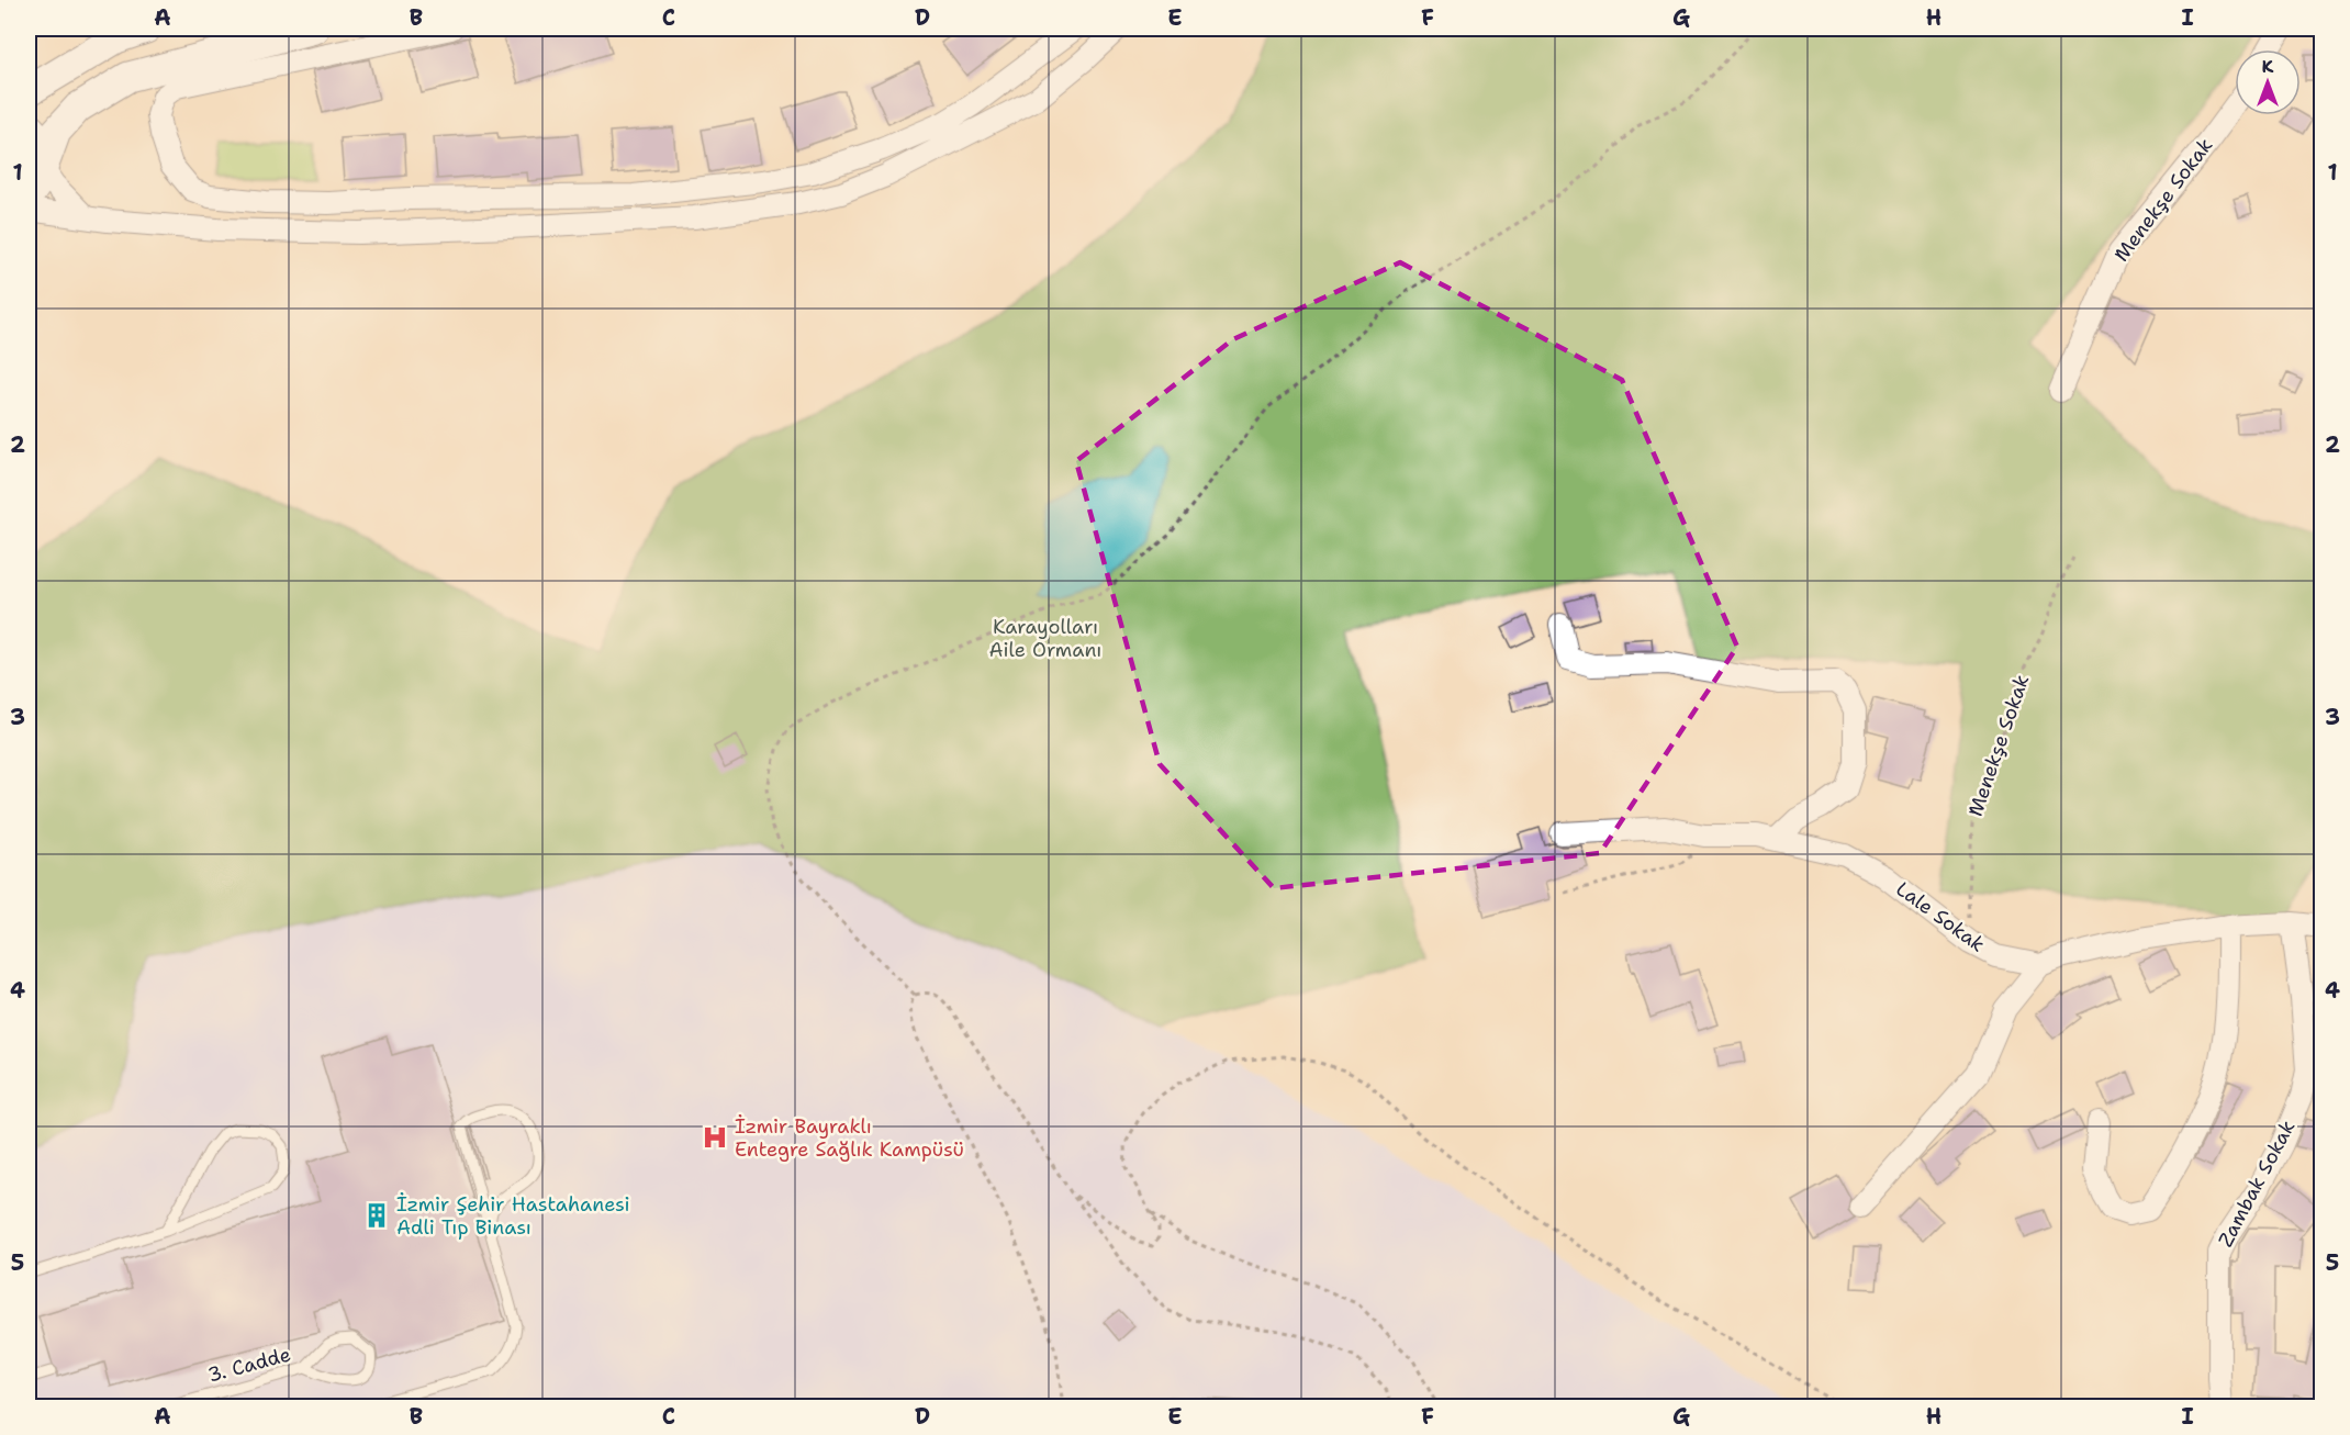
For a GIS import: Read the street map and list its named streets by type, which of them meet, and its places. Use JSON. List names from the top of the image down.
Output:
{
  "streets": {
    "street": ["Menekşe Sokak", "Lale Sokak", "Zambak Sokak"],
    "lane": ["3. Cadde"]
  },
  "crossings": [
    ["Menekşe Sokak", "Lale Sokak"],
    ["Lale Sokak", "Zambak Sokak"]
  ],
  "parks": ["Karayolları Aile Ormanı"],
  "places": {
    "hospital": ["İzmir Bayraklı Entegre Sağlık Kampüsü"],
    "building": ["İzmir Şehir Hastahanesi Adli Tıp Binası"]
  },
  "north": "top",
  "grid": {
    "columns": [
      "A",
      "B",
      "C",
      "D",
      "E",
      "F",
      "G",
      "H",
      "I"
    ],
    "rows": [
      "1",
      "2",
      "3",
      "4",
      "5"
    ]
  }
}
